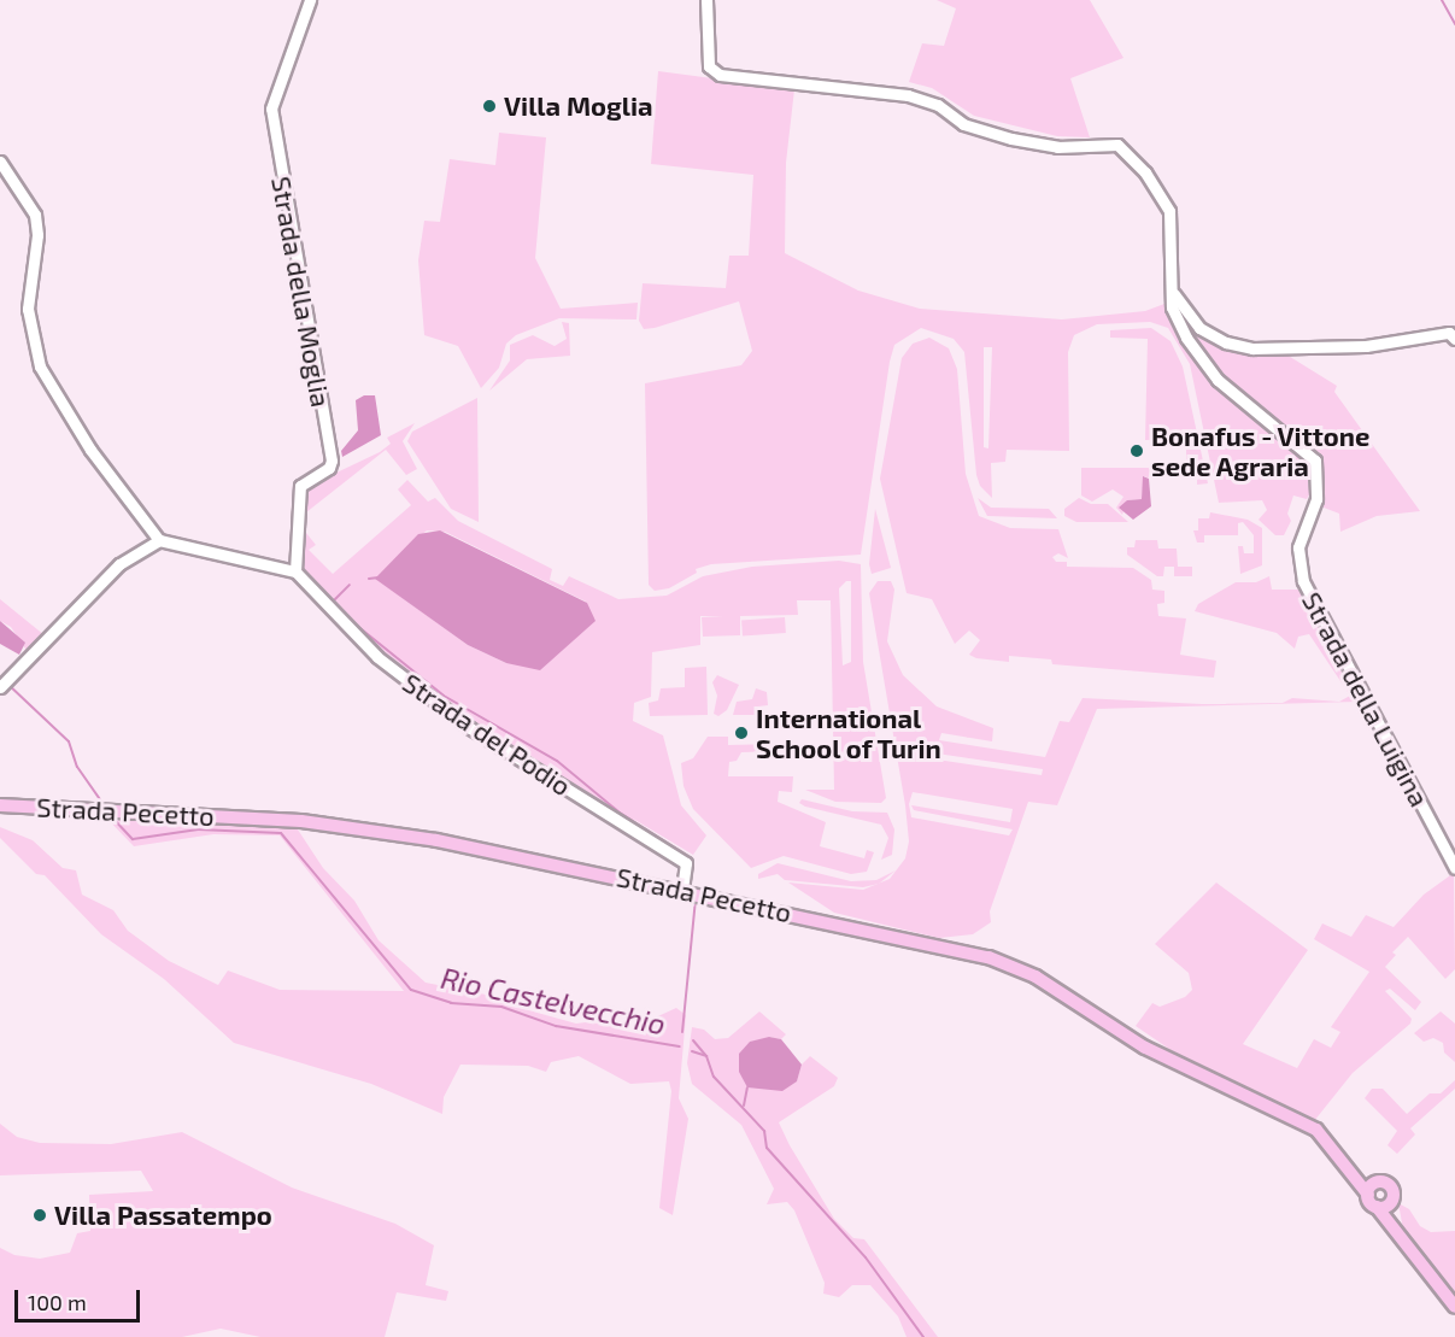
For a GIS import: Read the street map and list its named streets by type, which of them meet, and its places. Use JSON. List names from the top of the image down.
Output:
{
  "streets": {
    "main road": ["Strada Pecetto"],
    "street": ["Strada della Moglia", "Strada della Luigina", "Strada del Podio"]
  },
  "crossings": [
    ["Strada della Moglia", "Strada del Podio"],
    ["Strada del Podio", "Strada Pecetto"]
  ],
  "water": ["Rio Castelvecchio"],
  "places": [
    "Villa Moglia",
    "Bonafus - Vittone sede Agraria",
    "International School of Turin",
    "Villa Passatempo"
  ],
  "scale_bar": "100 m"
}
